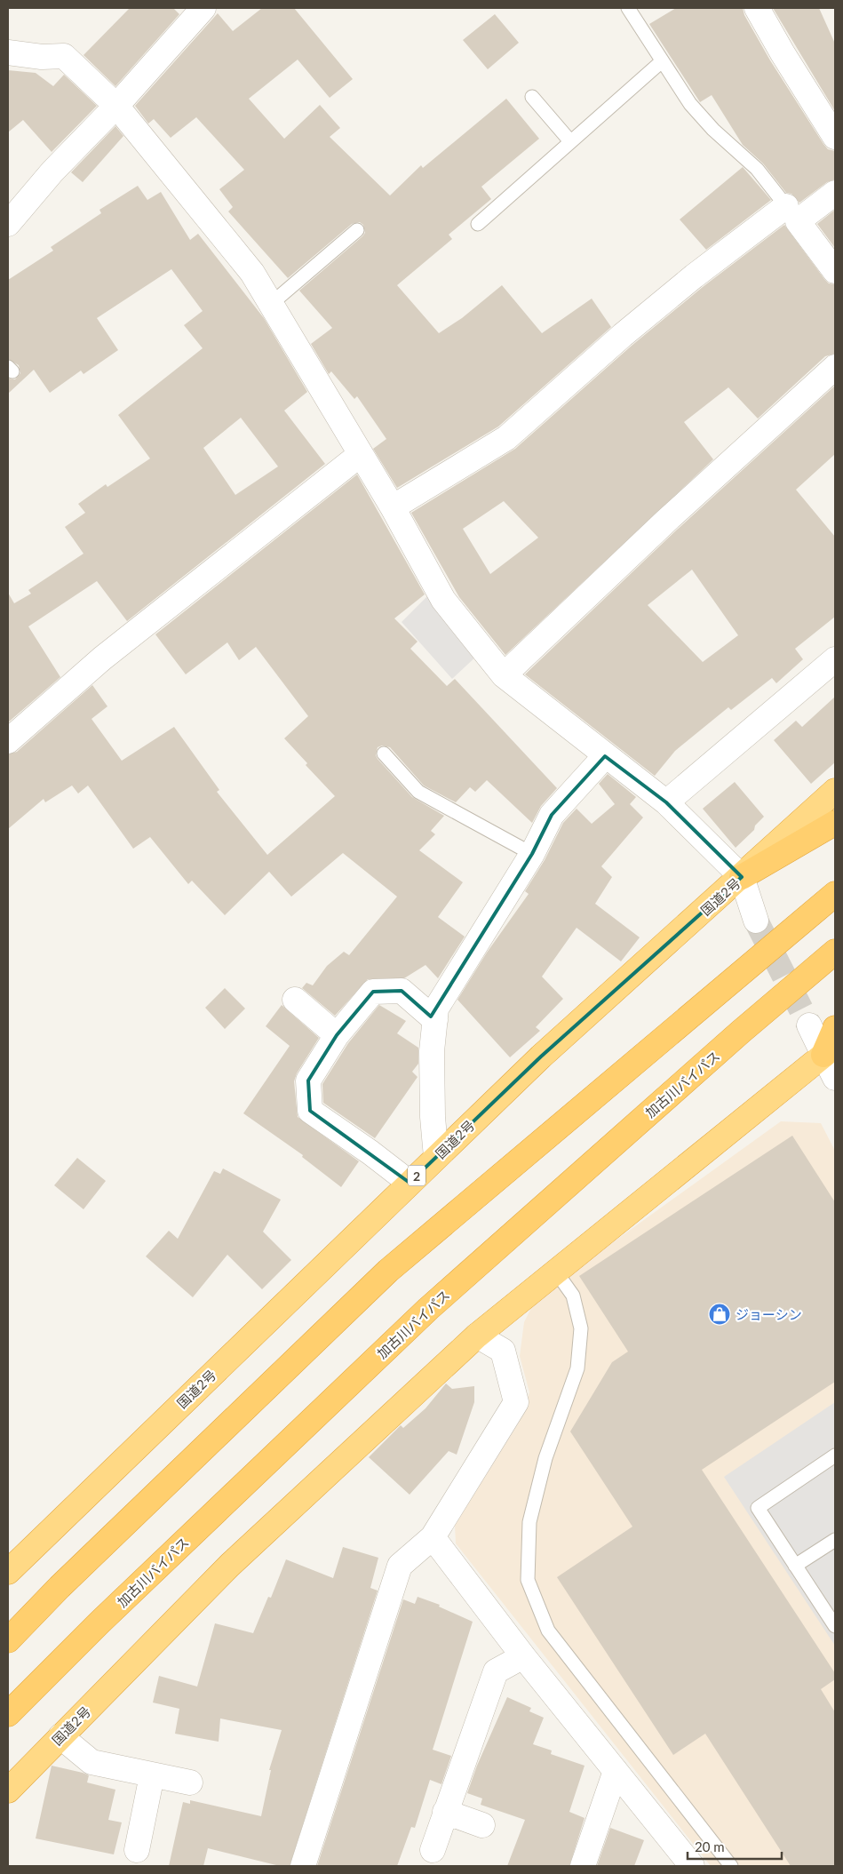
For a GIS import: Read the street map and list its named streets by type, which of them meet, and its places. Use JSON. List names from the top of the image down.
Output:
{
  "streets": {
    "highway": ["国道2号", "加古川バイパス", "2"]
  },
  "places": {
    "shop": ["ジョーシン"]
  },
  "scale_bar": "20 m"
}
